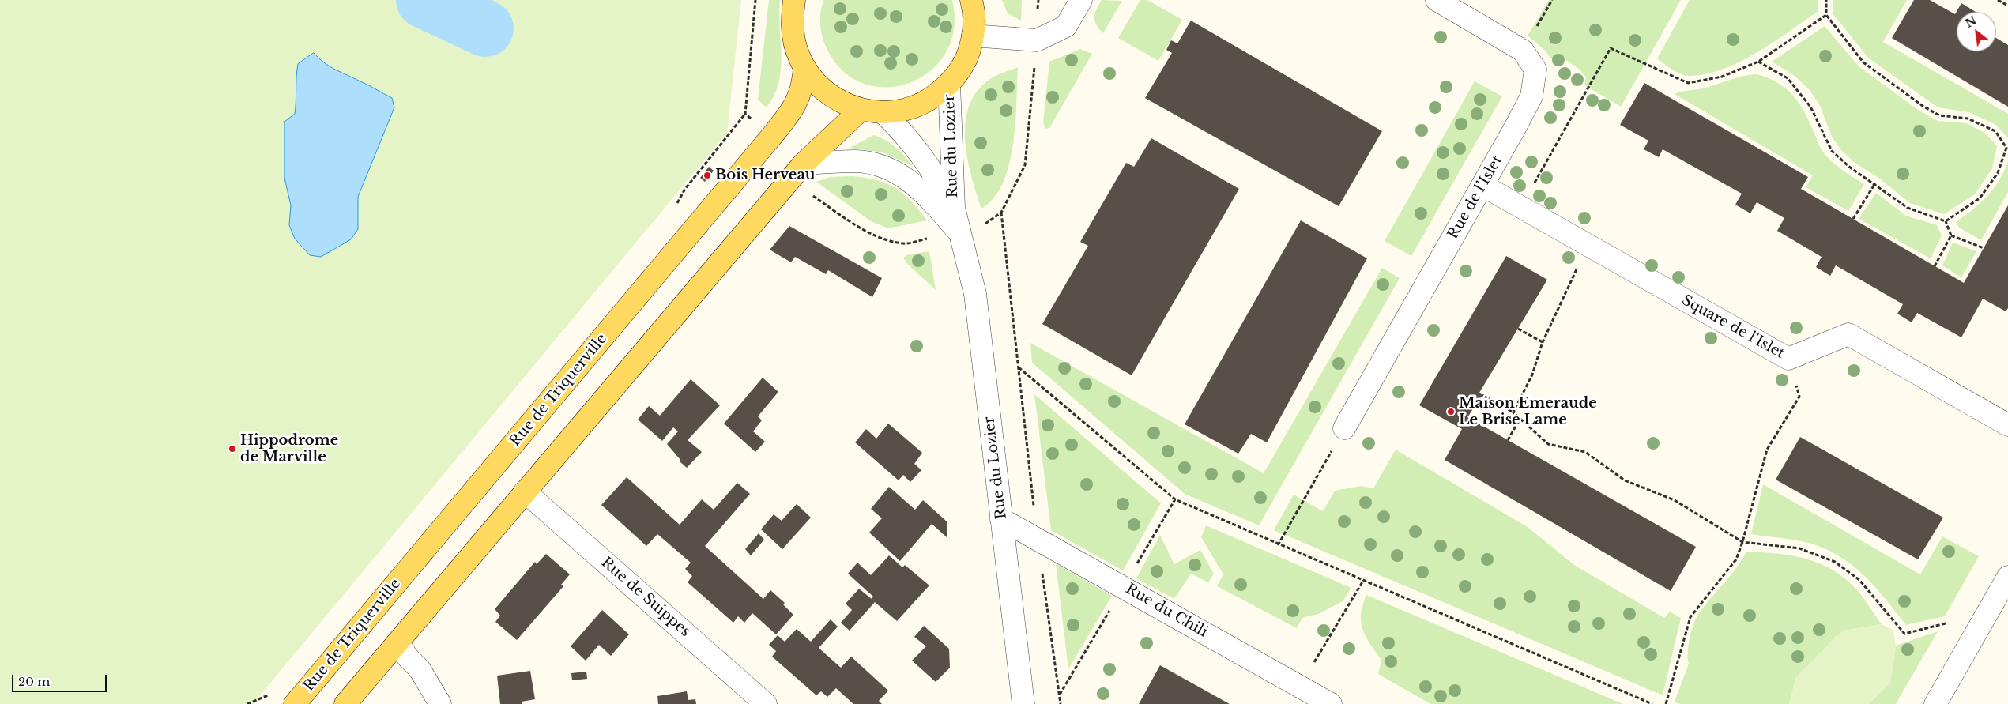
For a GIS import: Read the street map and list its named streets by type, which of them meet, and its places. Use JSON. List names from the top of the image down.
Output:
{
  "streets": {
    "main road": ["Rue de Triquerville"],
    "street": [
      "Rue du Lozier",
      "Rue de l’Islet",
      "Square de l'Islet",
      "Rue de Suippes",
      "Rue du Chili"
    ]
  },
  "crossings": [
    ["Rue du Lozier", "Rue du Chili"],
    ["Rue de l’Islet", "Square de l'Islet"]
  ],
  "places": ["Bois Herveau", "Maison Emeraude Le Brise Lame", "Hippodrome de Marville"],
  "scale_bar": "20 m",
  "north": "top left"
}
